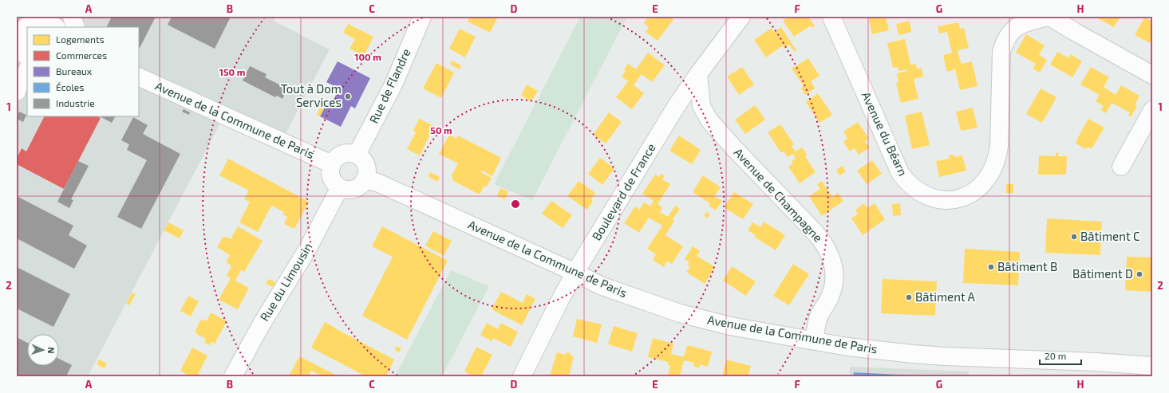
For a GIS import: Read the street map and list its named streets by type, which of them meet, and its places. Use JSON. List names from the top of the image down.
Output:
{
  "streets": {
    "street": [
      "Rue de Flandre",
      "Avenue de la Commune de Paris",
      "Avenue du Béarn",
      "Boulevard de France",
      "Avenue de Champagne",
      "Rue du Limousin"
    ]
  },
  "crossings": [
    ["Rue de Flandre", "Avenue de la Commune de Paris"],
    ["Rue de Flandre", "Rue du Limousin"],
    ["Avenue de la Commune de Paris", "Boulevard de France"],
    ["Avenue de la Commune de Paris", "Avenue de Champagne"],
    ["Avenue de la Commune de Paris", "Rue du Limousin"],
    ["Boulevard de France", "Avenue de Champagne"]
  ],
  "places": [
    "Tout à Dom Services",
    "Bâtiment C",
    "Bâtiment B",
    "Bâtiment D",
    "Bâtiment A"
  ],
  "legend": [
    "Logements",
    "Commerces",
    "Bureaux",
    "Écoles",
    "Industrie"
  ],
  "scale_bar": "20 m",
  "north": "right",
  "grid": {
    "columns": [
      "A",
      "B",
      "C",
      "D",
      "E",
      "F",
      "G",
      "H"
    ],
    "rows": ["1", "2"]
  },
  "rings": ["100 m", "150 m", "50 m"]
}
